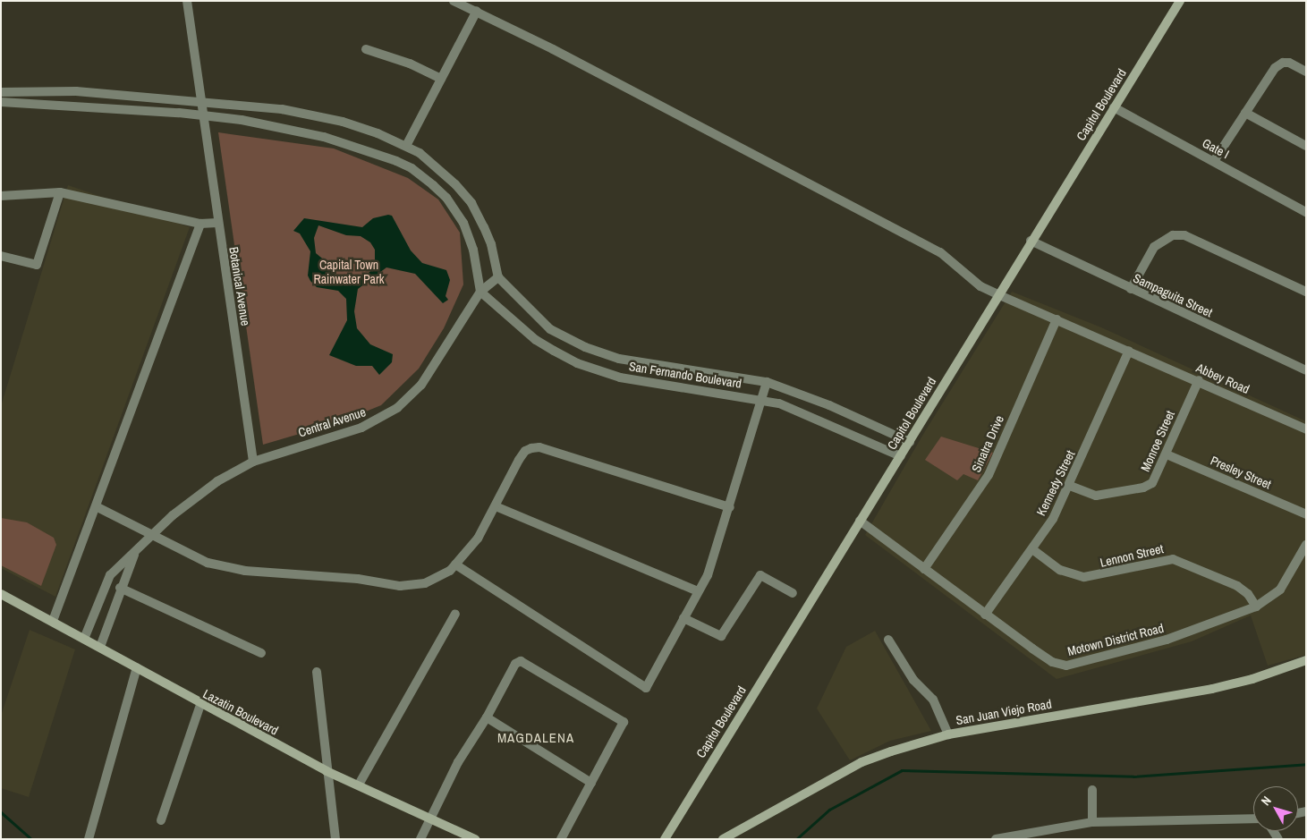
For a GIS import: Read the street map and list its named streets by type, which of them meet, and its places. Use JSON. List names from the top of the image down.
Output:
{
  "streets": {
    "main road": ["Capitol Boulevard", "Lazatin Boulevard", "San Juan Viejo Road"],
    "street": [
      "Gate I",
      "Botanical Avenue",
      "Sampaguita Street",
      "San Fernando Boulevard",
      "Abbey Road",
      "Central Avenue",
      "Monroe Street",
      "Sinatra Drive",
      "Presley Street",
      "Kennedy Street",
      "Lennon Street",
      "Motown District Road"
    ]
  },
  "crossings": [
    ["Capitol Boulevard", "Gate I"],
    ["Capitol Boulevard", "Sampaguita Street"],
    ["Capitol Boulevard", "San Fernando Boulevard"],
    ["Capitol Boulevard", "Abbey Road"],
    ["Capitol Boulevard", "Motown District Road"],
    ["Botanical Avenue", "Central Avenue"],
    ["San Fernando Boulevard", "Central Avenue"],
    ["Abbey Road", "Monroe Street"],
    ["Abbey Road", "Sinatra Drive"],
    ["Abbey Road", "Kennedy Street"],
    ["Central Avenue", "Lazatin Boulevard"],
    ["Monroe Street", "Presley Street"],
    ["Monroe Street", "Kennedy Street"],
    ["Sinatra Drive", "Motown District Road"],
    ["Kennedy Street", "Lennon Street"],
    ["Kennedy Street", "Motown District Road"],
    ["Lennon Street", "Motown District Road"]
  ],
  "districts": ["MAGDALENA"],
  "parks": ["Capital Town Rainwater Park"],
  "north": "top left"
}
